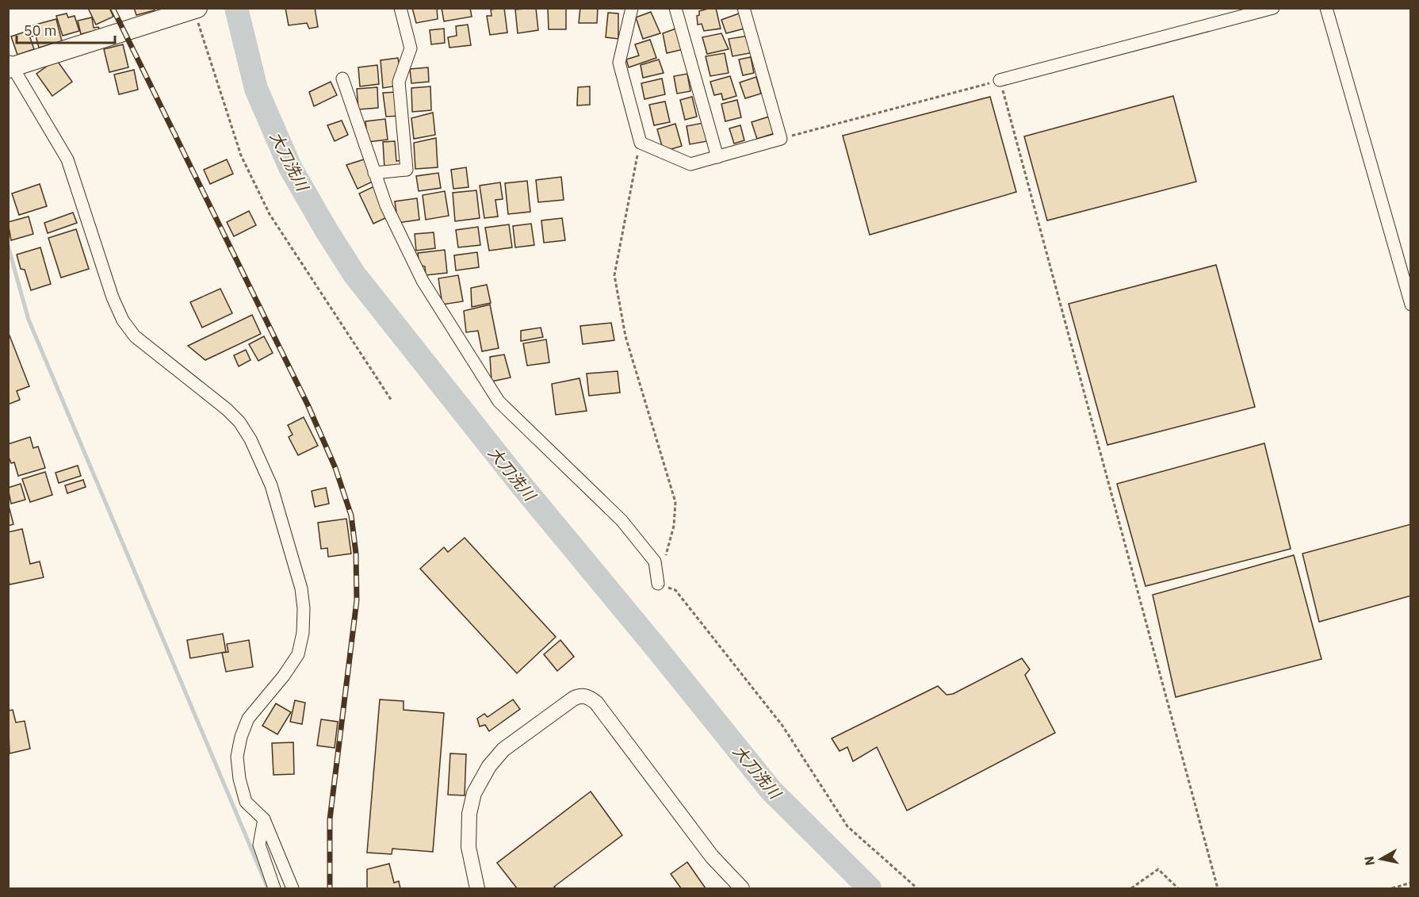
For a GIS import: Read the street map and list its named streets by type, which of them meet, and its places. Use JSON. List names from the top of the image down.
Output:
{
  "water": ["大刀洗川"],
  "scale_bar": "50 m",
  "north": "left"
}
